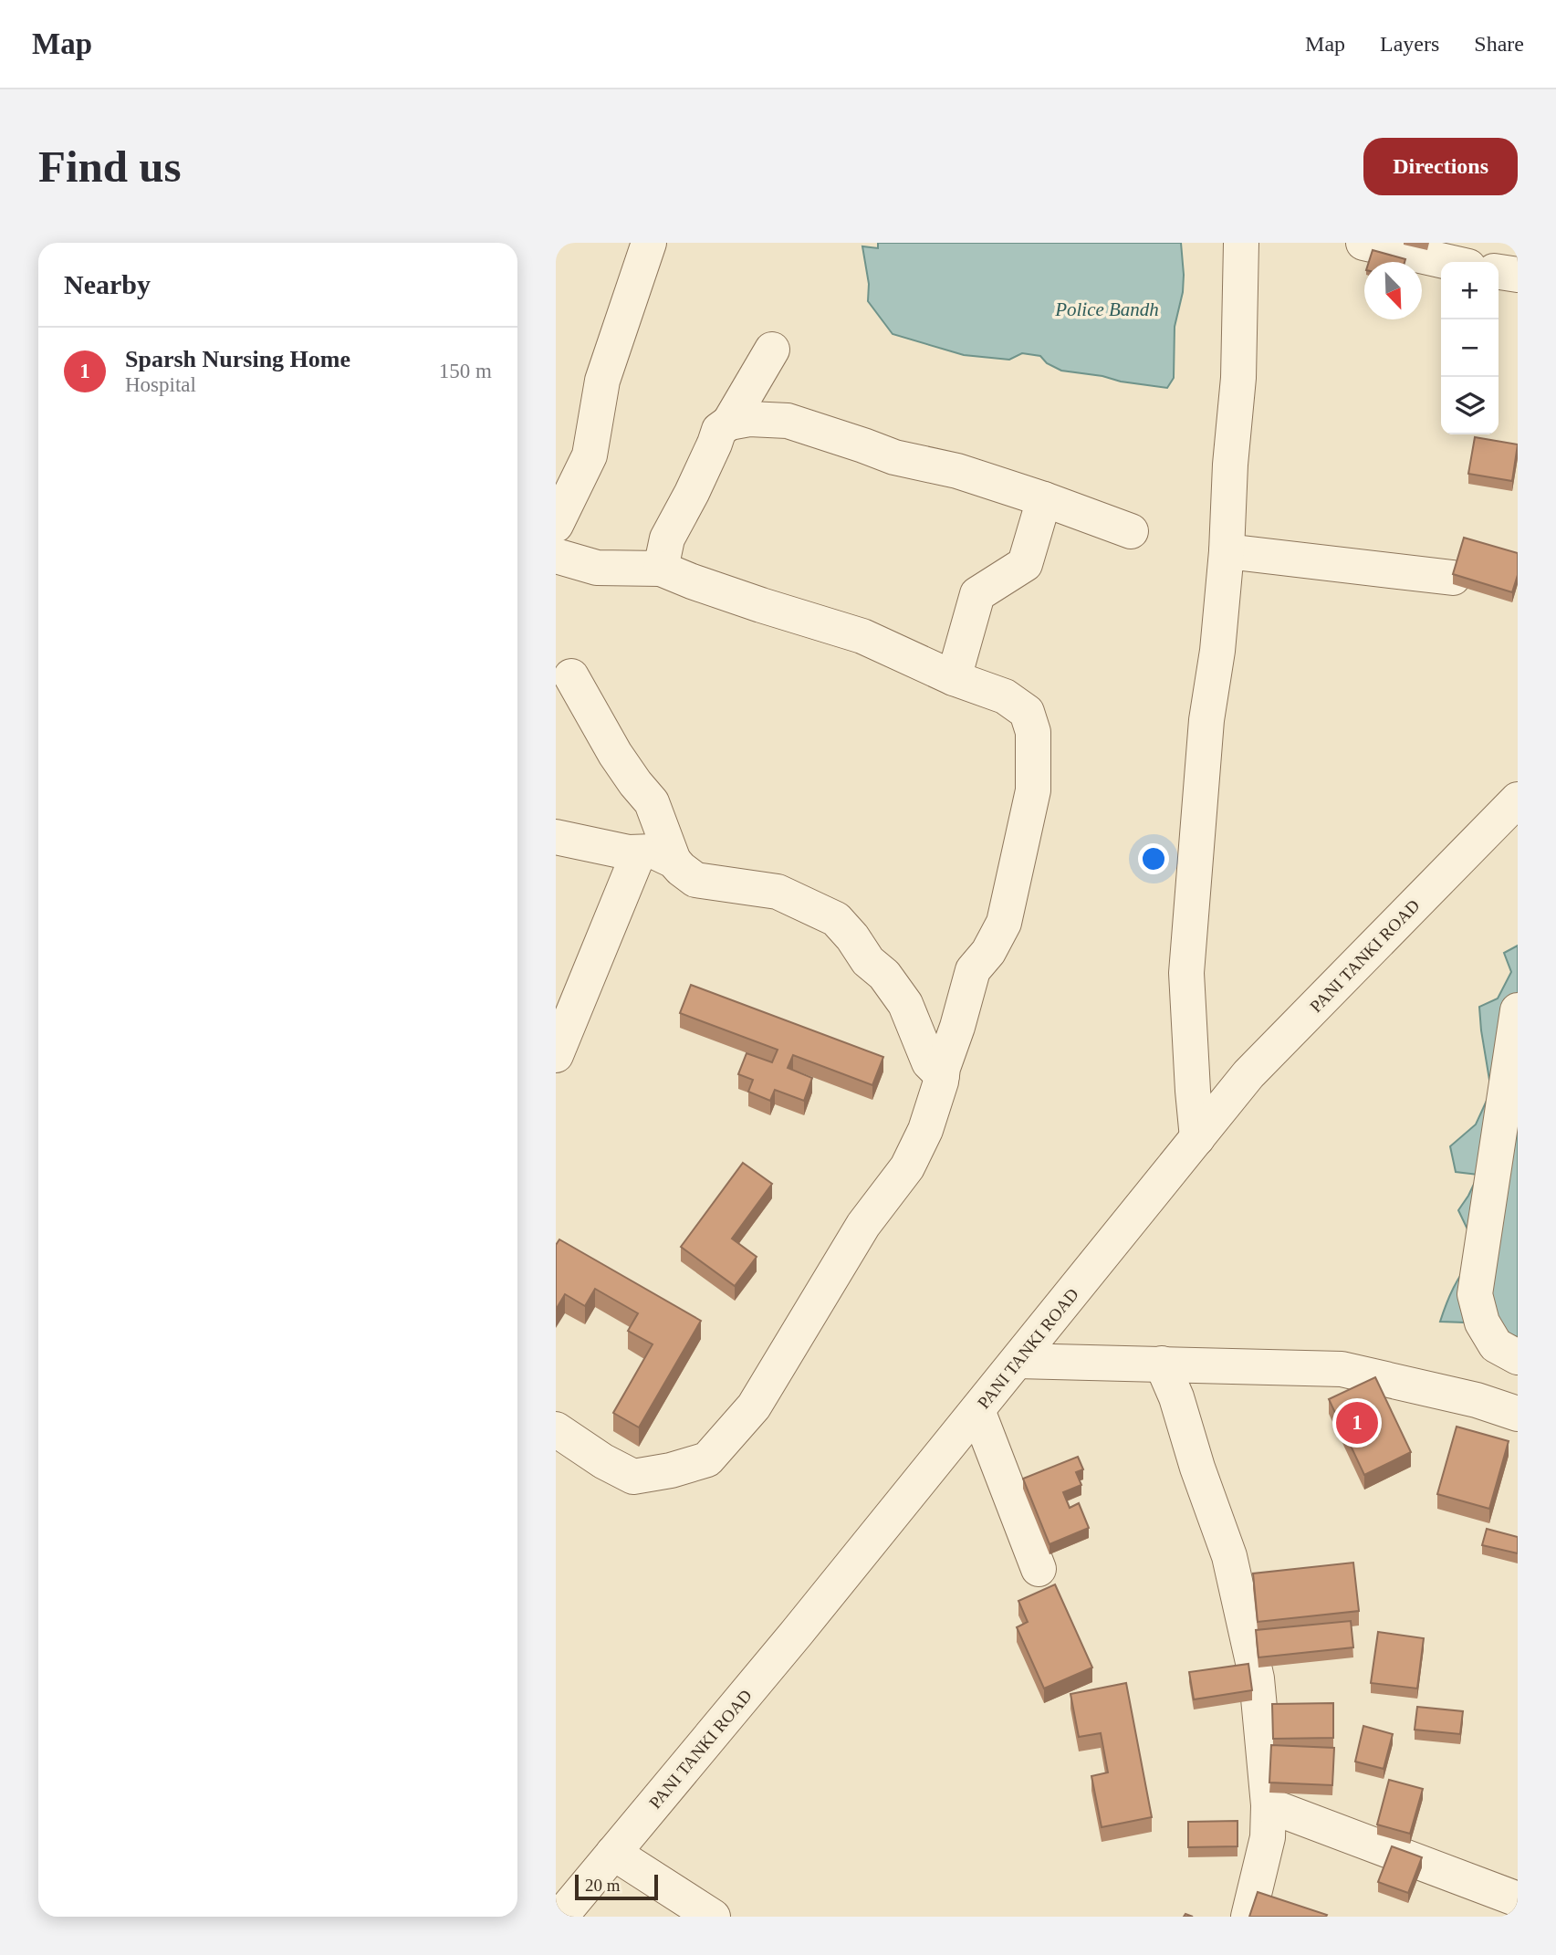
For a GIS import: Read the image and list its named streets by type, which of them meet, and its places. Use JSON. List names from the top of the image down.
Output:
{
  "streets": {
    "street": ["PANI TANKI ROAD"]
  },
  "water": ["Police Bandh"],
  "scale_bar": "20 m",
  "north": "bottom right",
  "page": {
    "header": "Map",
    "nav": ["Map", "Layers", "Share"],
    "buttons": "Directions",
    "title": "Find us",
    "heading": "Nearby",
    "map_buttons": ["+", "−"],
    "list": [
      {
        "mark": "1",
        "name": "Sparsh Nursing Home",
        "note": "Hospital",
        "value": "150 m"
      }
    ],
    "pins": "1",
    "scale": "20 m"
  }
}
